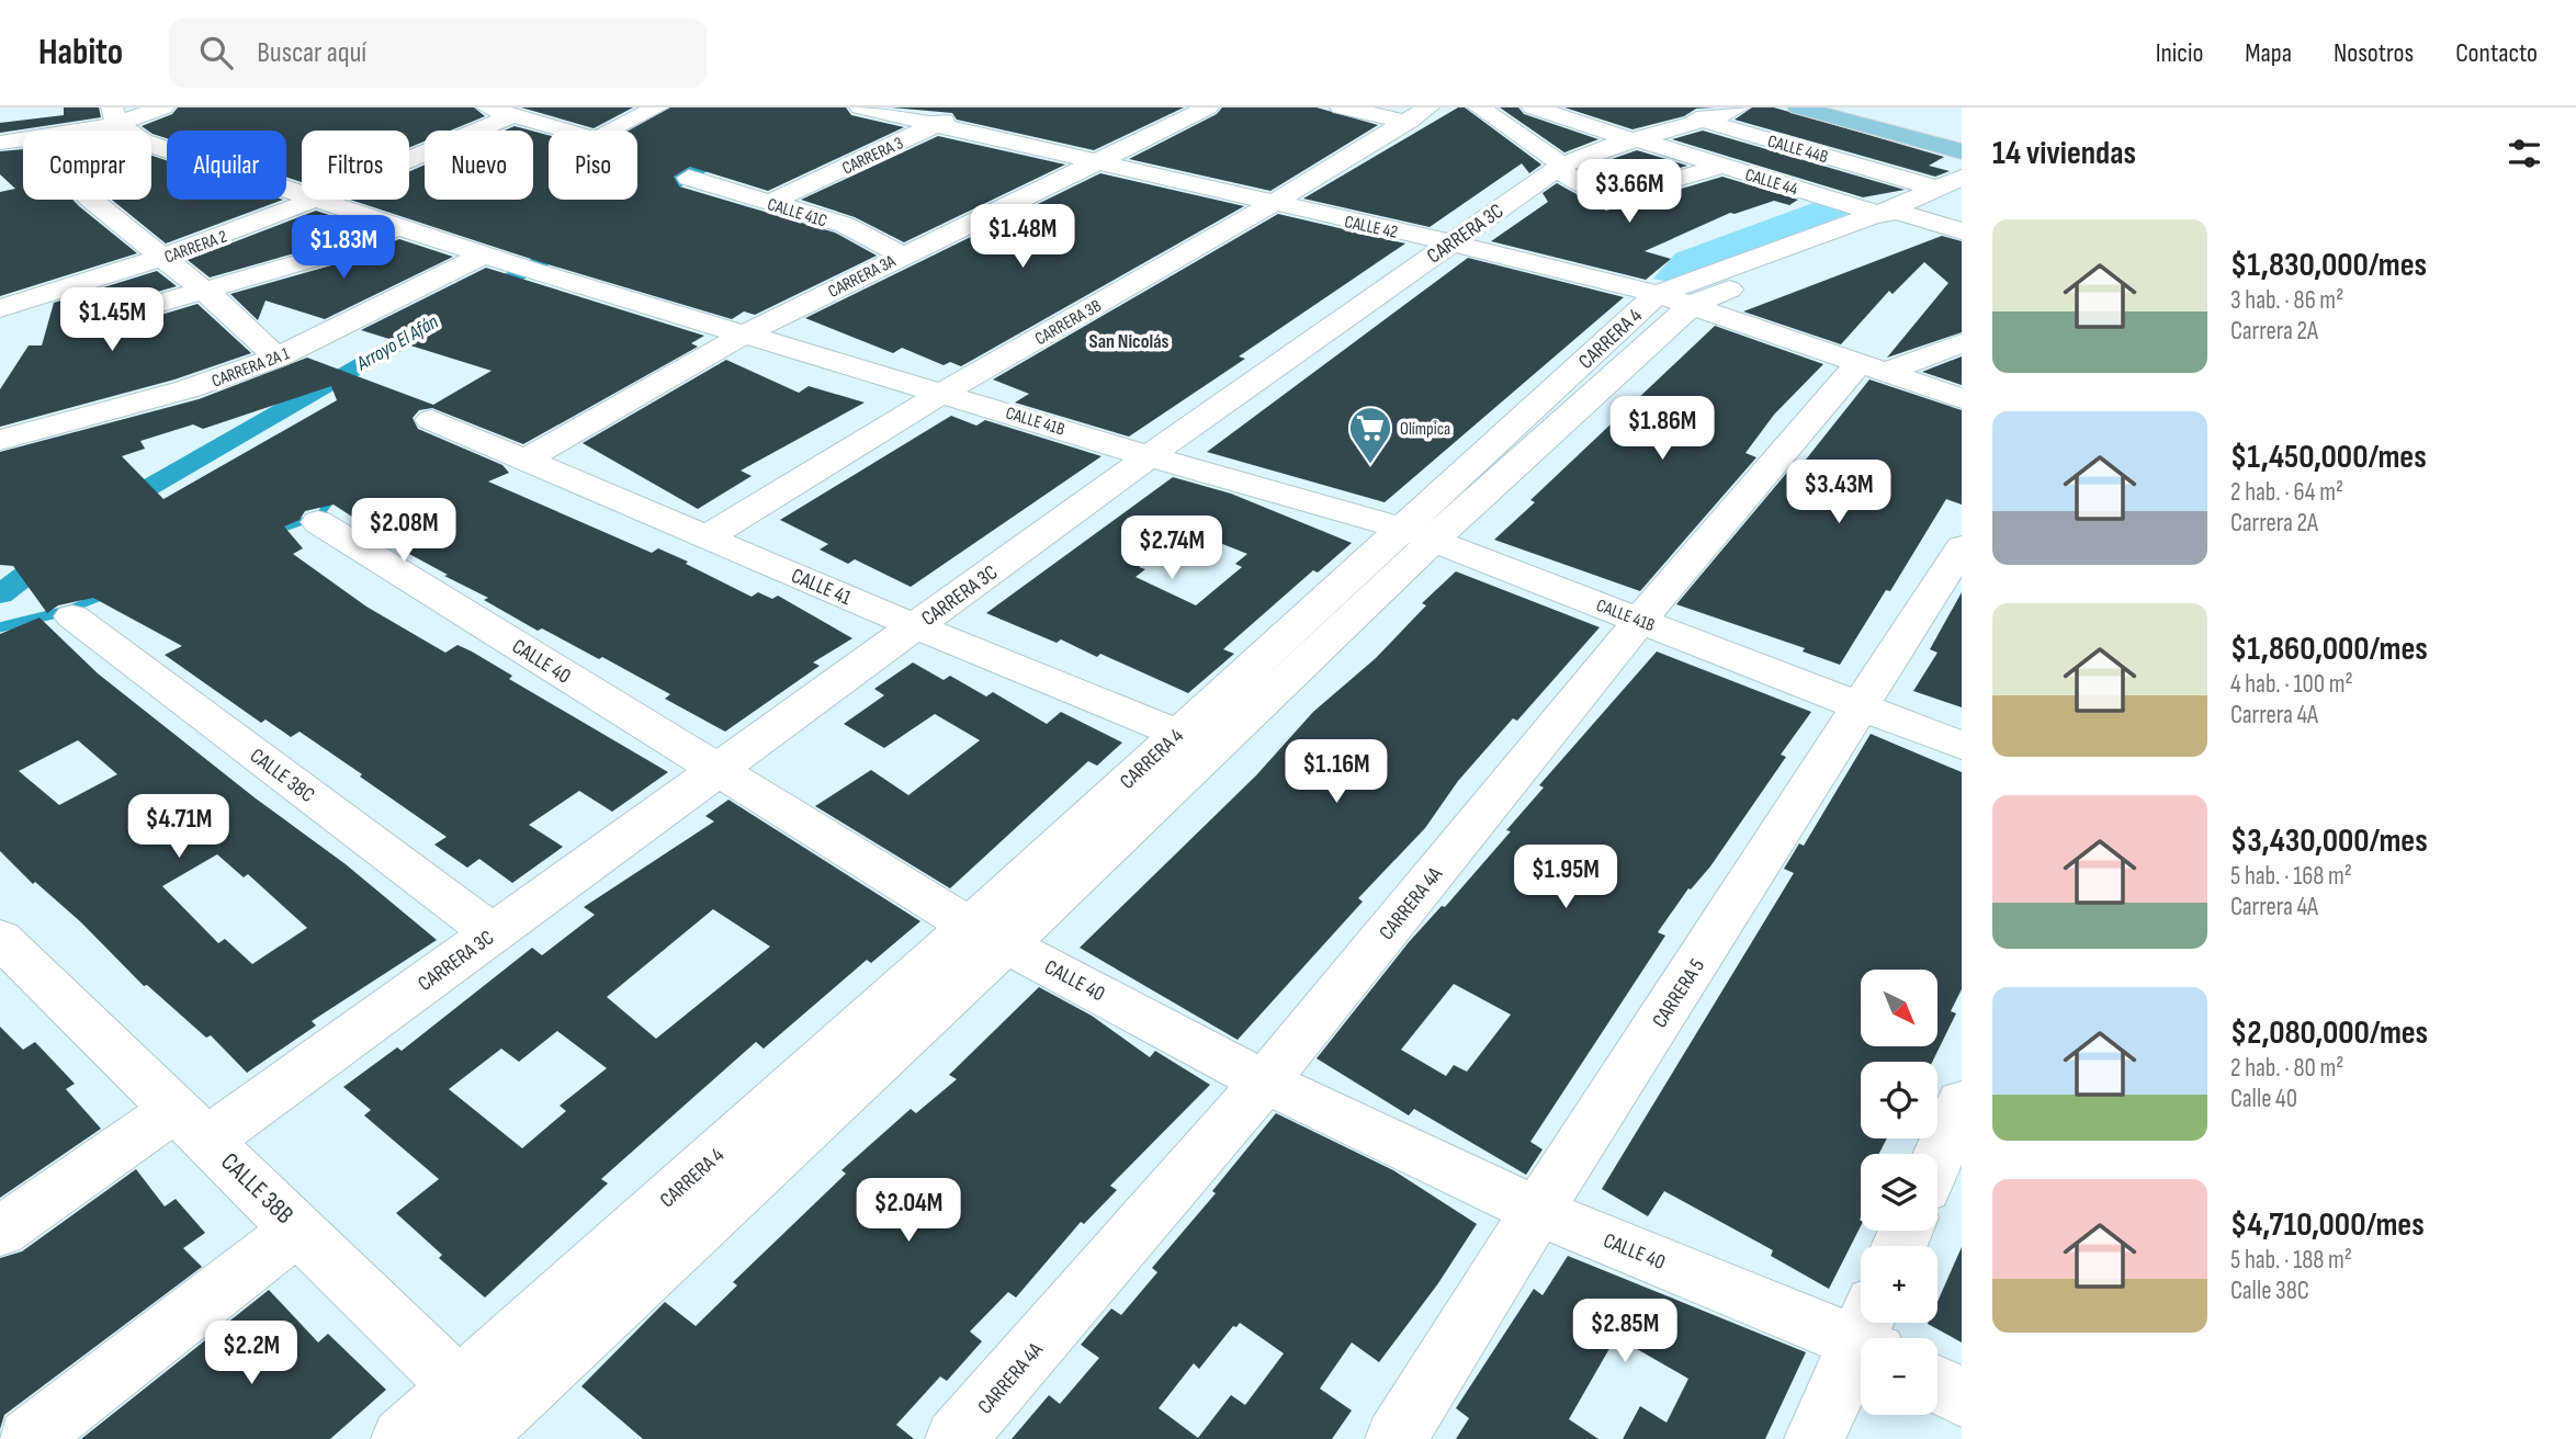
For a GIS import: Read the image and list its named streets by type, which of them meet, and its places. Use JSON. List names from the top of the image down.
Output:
{
  "streets": {
    "street": [
      "CALLE 44B",
      "CARRERA 3",
      "CALLE 44",
      "CALLE 41C",
      "CALLE 42",
      "CARRERA 3C",
      "CARRERA 2",
      "CARRERA 3A",
      "CARRERA 3B",
      "CARRERA 4",
      "CARRERA 2A 1",
      "CALLE 41B",
      "CALLE 41",
      "CALLE 40",
      "CALLE 38C",
      "CARRERA 4A",
      "CARRERA 5",
      "CALLE 38B"
    ]
  },
  "crossings": [
    ["CALLE 44B", "CARRERA 3C"],
    ["CALLE 44B", "CARRERA 4"],
    ["CARRERA 3", "CALLE 41C"],
    ["CARRERA 3", "CALLE 42"],
    ["CALLE 44", "CARRERA 3C"],
    ["CALLE 44", "CARRERA 4"],
    ["CALLE 41C", "CARRERA 3A"],
    ["CALLE 42", "CARRERA 3C"],
    ["CALLE 42", "CARRERA 3A"],
    ["CALLE 42", "CARRERA 3B"],
    ["CALLE 42", "CARRERA 4"],
    ["CALLE 42", "CARRERA 4A"],
    ["CARRERA 3C", "CALLE 41B"],
    ["CARRERA 3C", "CALLE 41"],
    ["CARRERA 3C", "CALLE 40"],
    ["CARRERA 3C", "CALLE 38C"],
    ["CARRERA 3C", "CALLE 38B"],
    ["CARRERA 2", "CALLE 41B"],
    ["CARRERA 3A", "CALLE 41B"],
    ["CARRERA 3A", "CALLE 41"],
    ["CARRERA 3B", "CALLE 41B"],
    ["CARRERA 3B", "CALLE 41"],
    ["CARRERA 4", "CALLE 41B"],
    ["CARRERA 4", "CALLE 41"],
    ["CARRERA 4", "CALLE 40"],
    ["CARRERA 4", "CALLE 38B"],
    ["CARRERA 2A 1", "CALLE 41B"],
    ["CALLE 41B", "CARRERA 4A"],
    ["CALLE 41B", "CARRERA 5"],
    ["CALLE 40", "CARRERA 4A"],
    ["CALLE 40", "CARRERA 5"]
  ],
  "districts": ["San Nicolás"],
  "water": ["Arroyo El Afán"],
  "places": {
    "supermarket": ["Olímpica"]
  },
  "north": "bottom right",
  "page": {
    "header": "Habito",
    "search": "Buscar aquí",
    "nav": [
      "Inicio",
      "Mapa",
      "Nosotros",
      "Contacto"
    ],
    "heading": "14 viviendas",
    "chip": [
      "Comprar",
      "Alquilar",
      "Filtros",
      "Nuevo",
      "Piso"
    ],
    "price": [
      "$3.66M",
      "$1.48M",
      "$1.83M",
      "$1.45M",
      "$1.86M",
      "$3.43M",
      "$2.08M",
      "$2.74M",
      "$1.16M",
      "$4.71M",
      "$1.95M",
      "$2.04M",
      "$2.85M",
      "$2.2M"
    ],
    "list": [
      {
        "name": "$1,830,000/mes",
        "note": "3 hab. · 86 m² · Carrera 2A"
      },
      {
        "name": "$1,450,000/mes",
        "note": "2 hab. · 64 m² · Carrera 2A"
      },
      {
        "name": "$1,860,000/mes",
        "note": "4 hab. · 100 m² · Carrera 4A"
      },
      {
        "name": "$3,430,000/mes",
        "note": "5 hab. · 168 m² · Carrera 4A"
      },
      {
        "name": "$2,080,000/mes",
        "note": "2 hab. · 80 m² · Calle 40"
      },
      {
        "name": "$4,710,000/mes",
        "note": "5 hab. · 188 m² · Calle 38C"
      }
    ],
    "map_buttons": ["+", "−"]
  }
}
